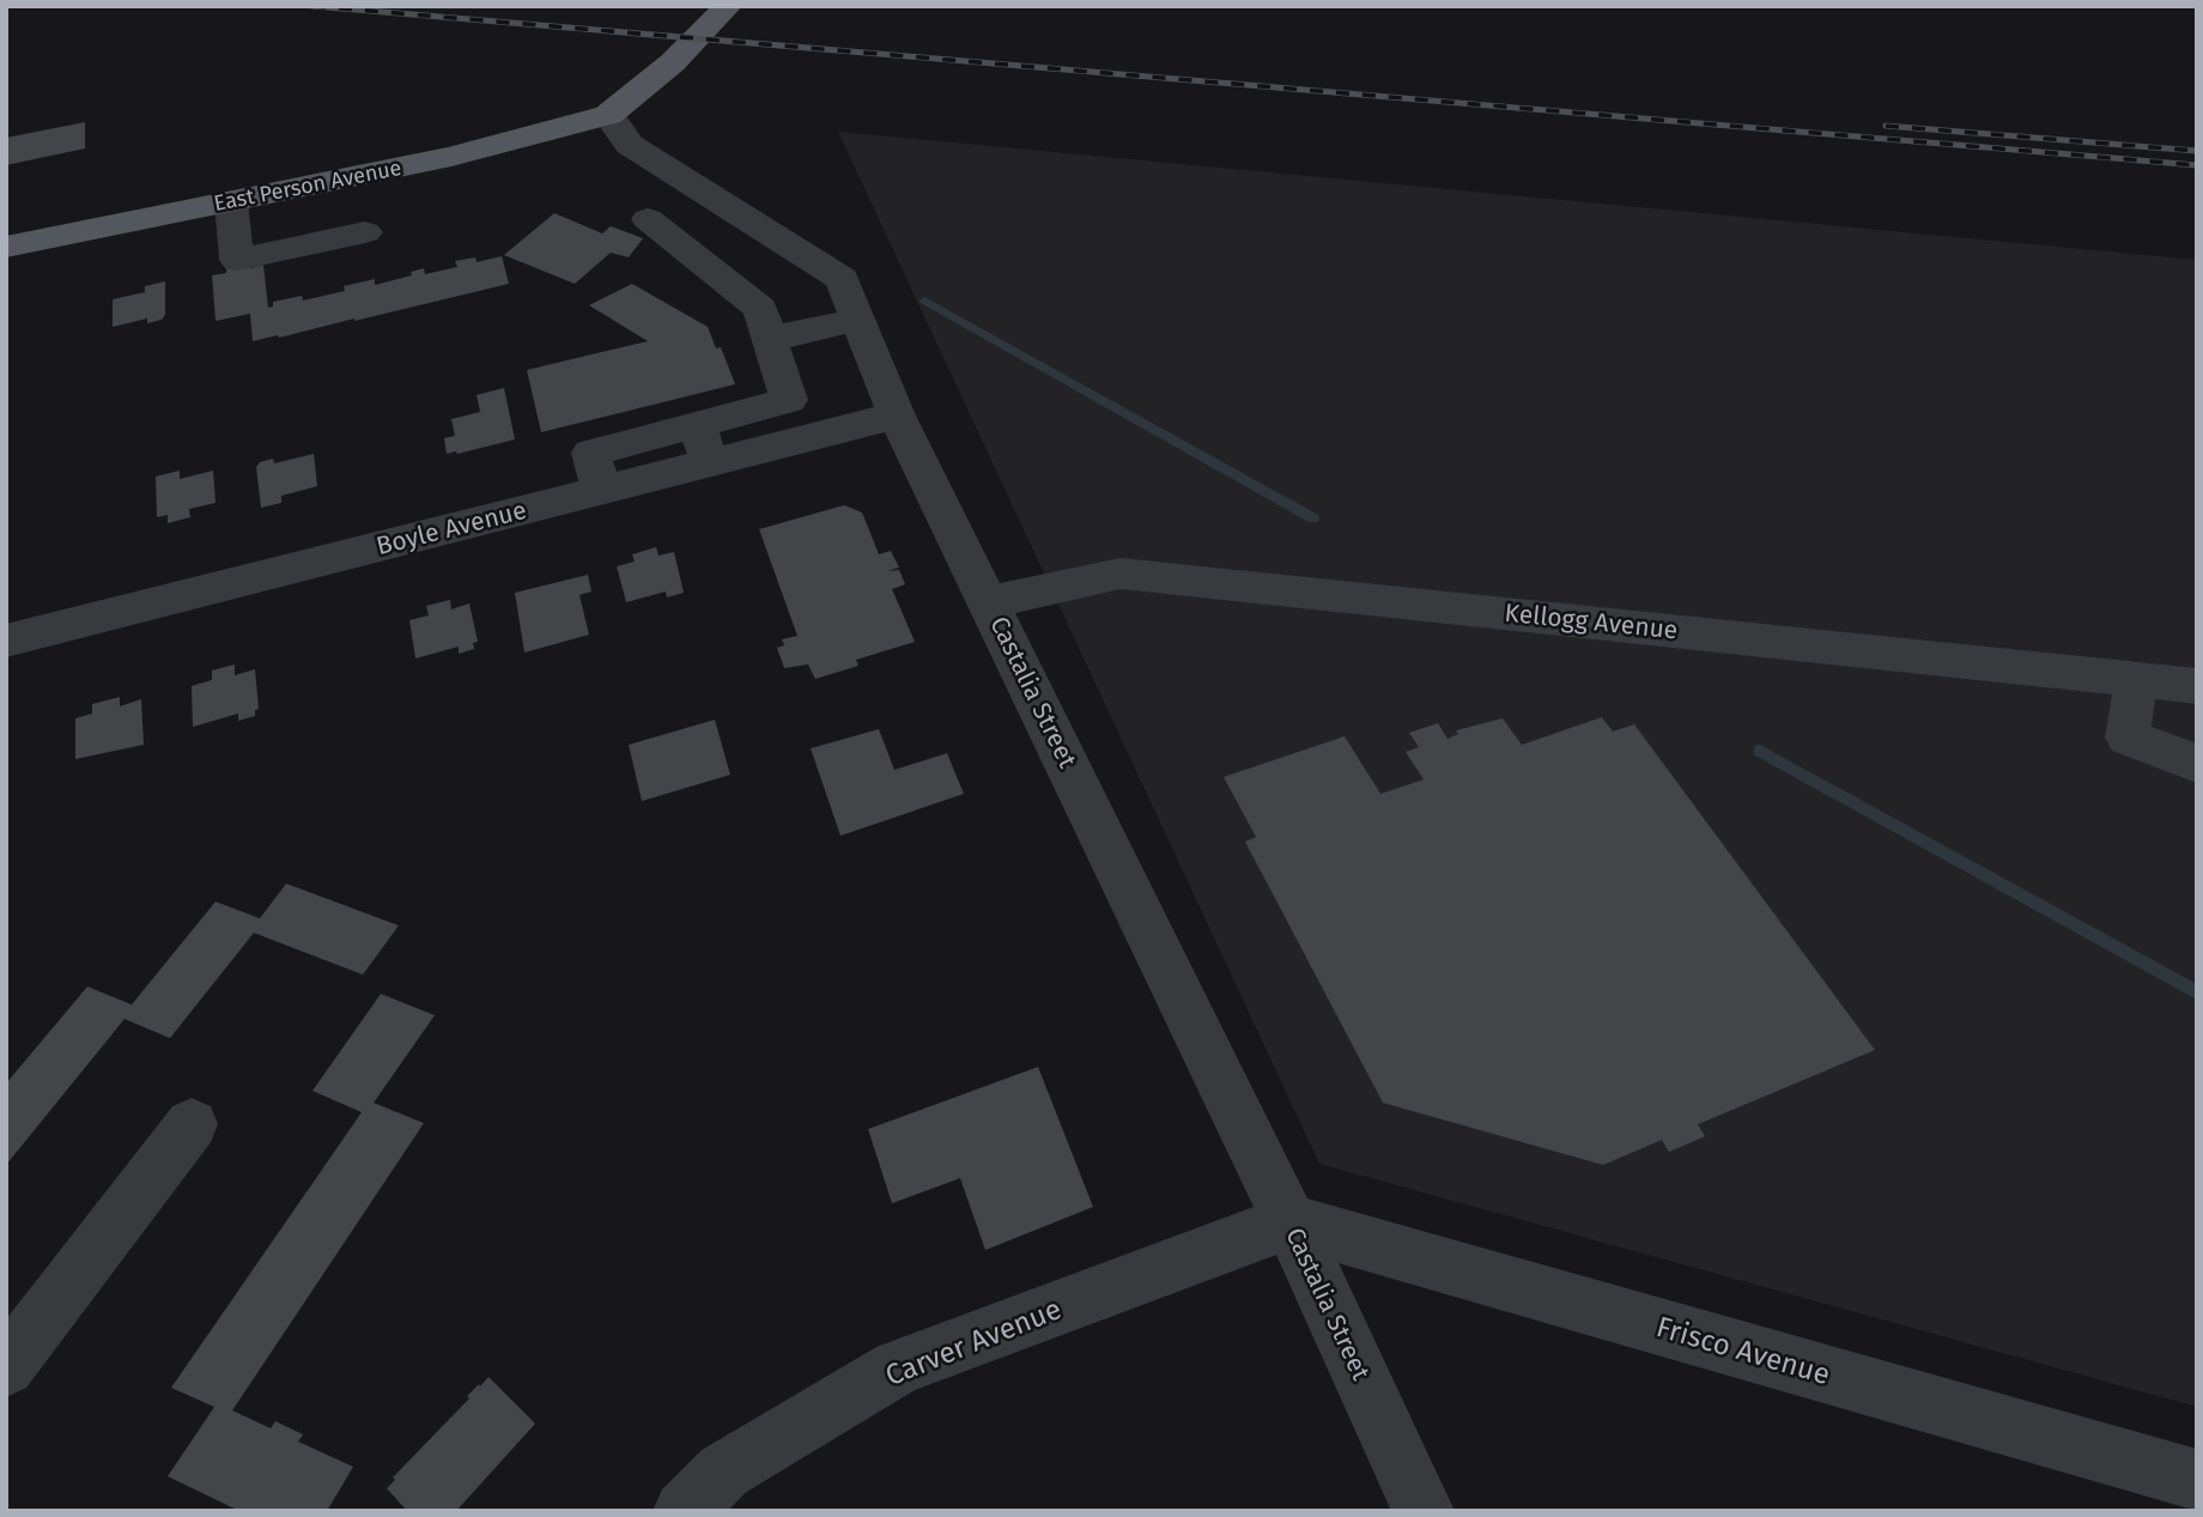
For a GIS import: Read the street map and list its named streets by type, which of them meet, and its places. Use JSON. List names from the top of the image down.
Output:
{
  "streets": {
    "main road": ["East Person Avenue"],
    "street": [
      "Boyle Avenue",
      "Kellogg Avenue",
      "Castalia Street",
      "Carver Avenue",
      "Frisco Avenue"
    ]
  },
  "crossings": [
    ["East Person Avenue", "Castalia Street"],
    ["Boyle Avenue", "Castalia Street"],
    ["Kellogg Avenue", "Castalia Street"],
    ["Castalia Street", "Carver Avenue"],
    ["Castalia Street", "Frisco Avenue"],
    ["Carver Avenue", "Frisco Avenue"]
  ]
}
